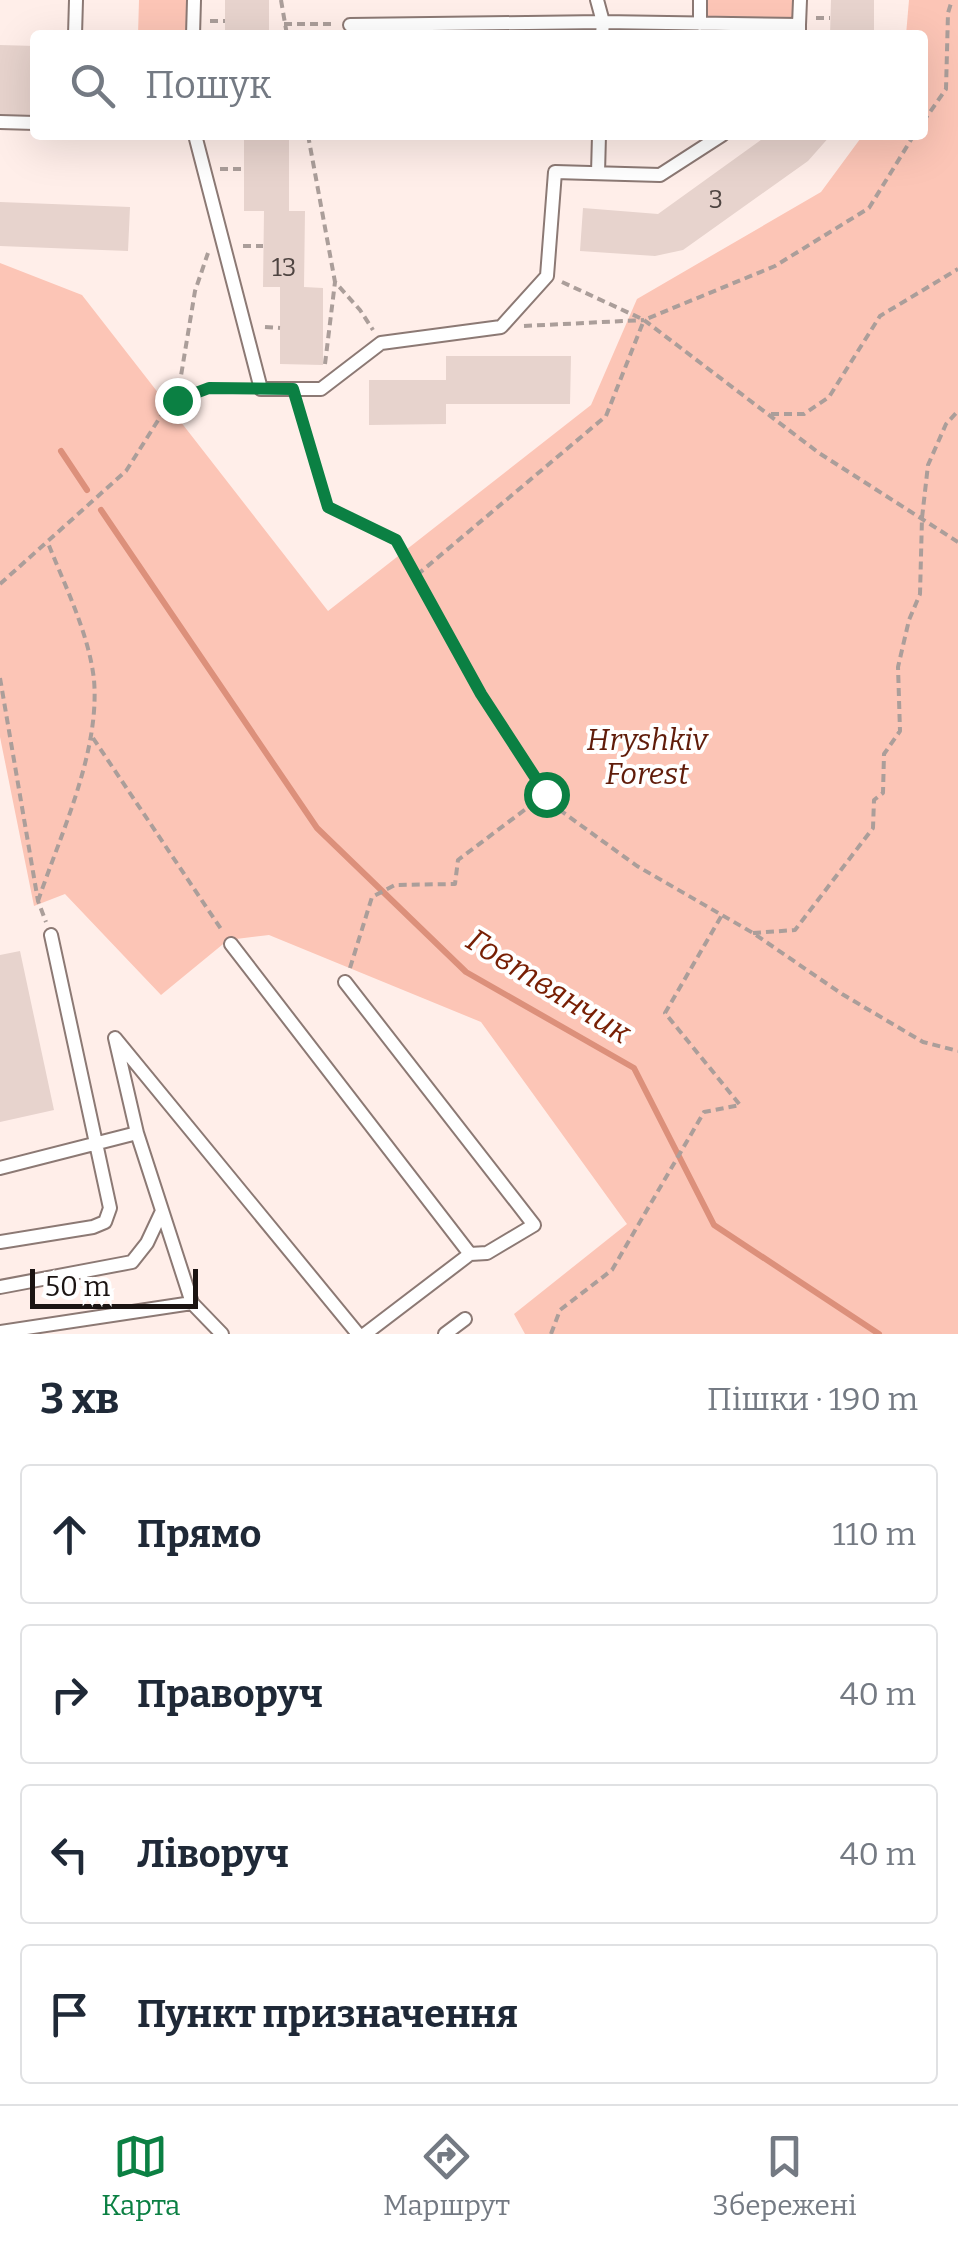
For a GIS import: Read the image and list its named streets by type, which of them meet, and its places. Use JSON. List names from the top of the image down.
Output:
{
  "water": ["Говтвянчик"],
  "parks": ["Hryshkiv Forest"],
  "house_numbers": ["3", "13"],
  "scale_bar": "50 m",
  "page": {
    "search": "Пошук",
    "scale": "50 m",
    "heading": ["3 хв", "Пішки · 190 m"],
    "list": [
      ["Прямо", "110 m"],
      ["Праворуч", "40 m"],
      ["Ліворуч", "40 m"],
      "Пункт призначення"
    ],
    "nav": ["Карта", "Маршрут", "Збережені"]
  }
}
